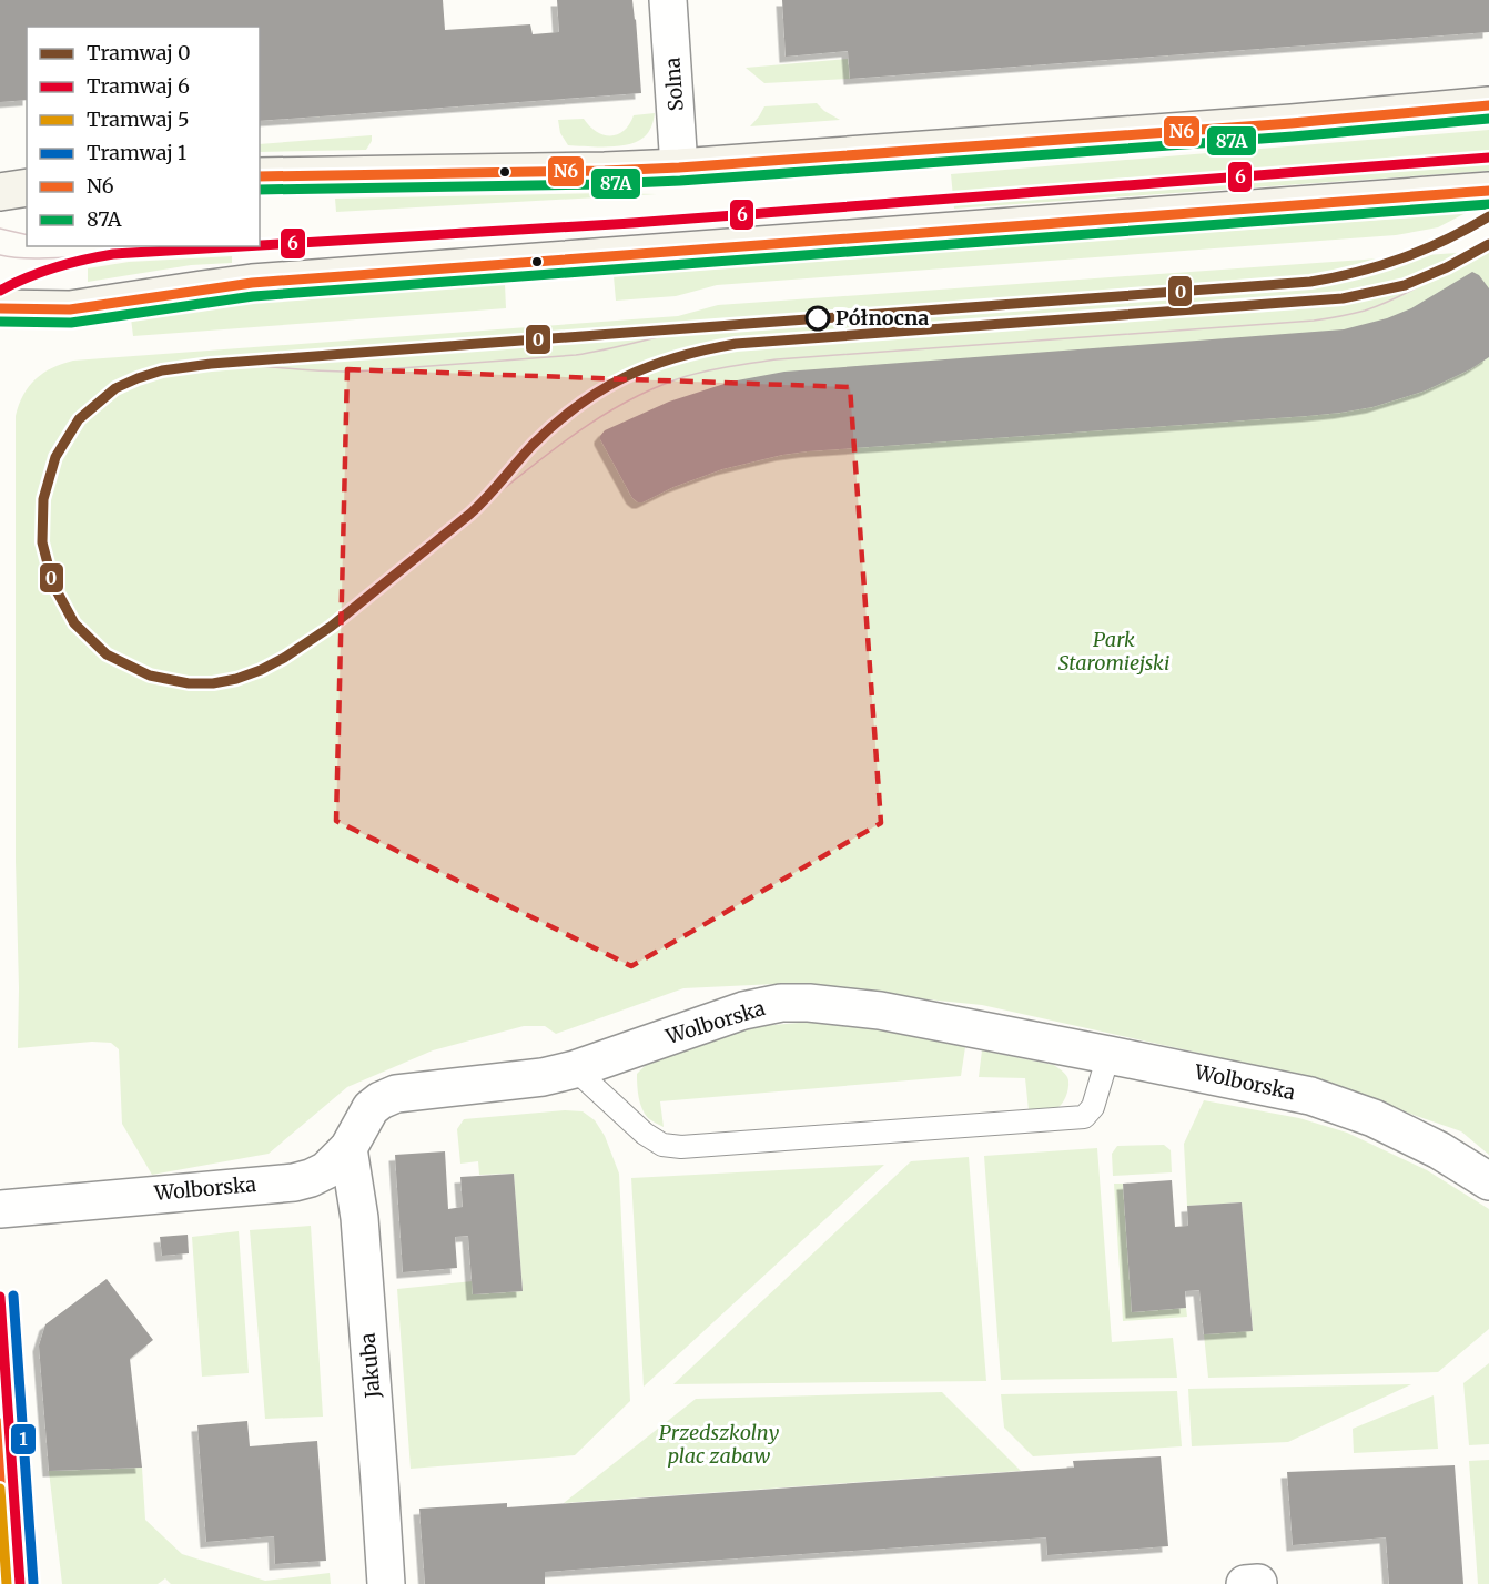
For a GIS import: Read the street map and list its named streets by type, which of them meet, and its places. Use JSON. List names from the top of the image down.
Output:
{
  "streets": {
    "street": ["Solna", "Wolborska", "Jakuba"]
  },
  "crossings": [
    ["Wolborska", "Jakuba"]
  ],
  "parks": ["Park Staromiejski", "Przedszkolny plac zabaw"],
  "places": ["Północna"],
  "lines": [
    "transit line N6",
    "transit line 87A",
    "tram line 6",
    "tram line 0",
    "tram line 1",
    "tram line 5"
  ],
  "legend": [
    "Tramwaj 0",
    "Tramwaj 6",
    "Tramwaj 5",
    "Tramwaj 1",
    "N6",
    "87A"
  ]
}
